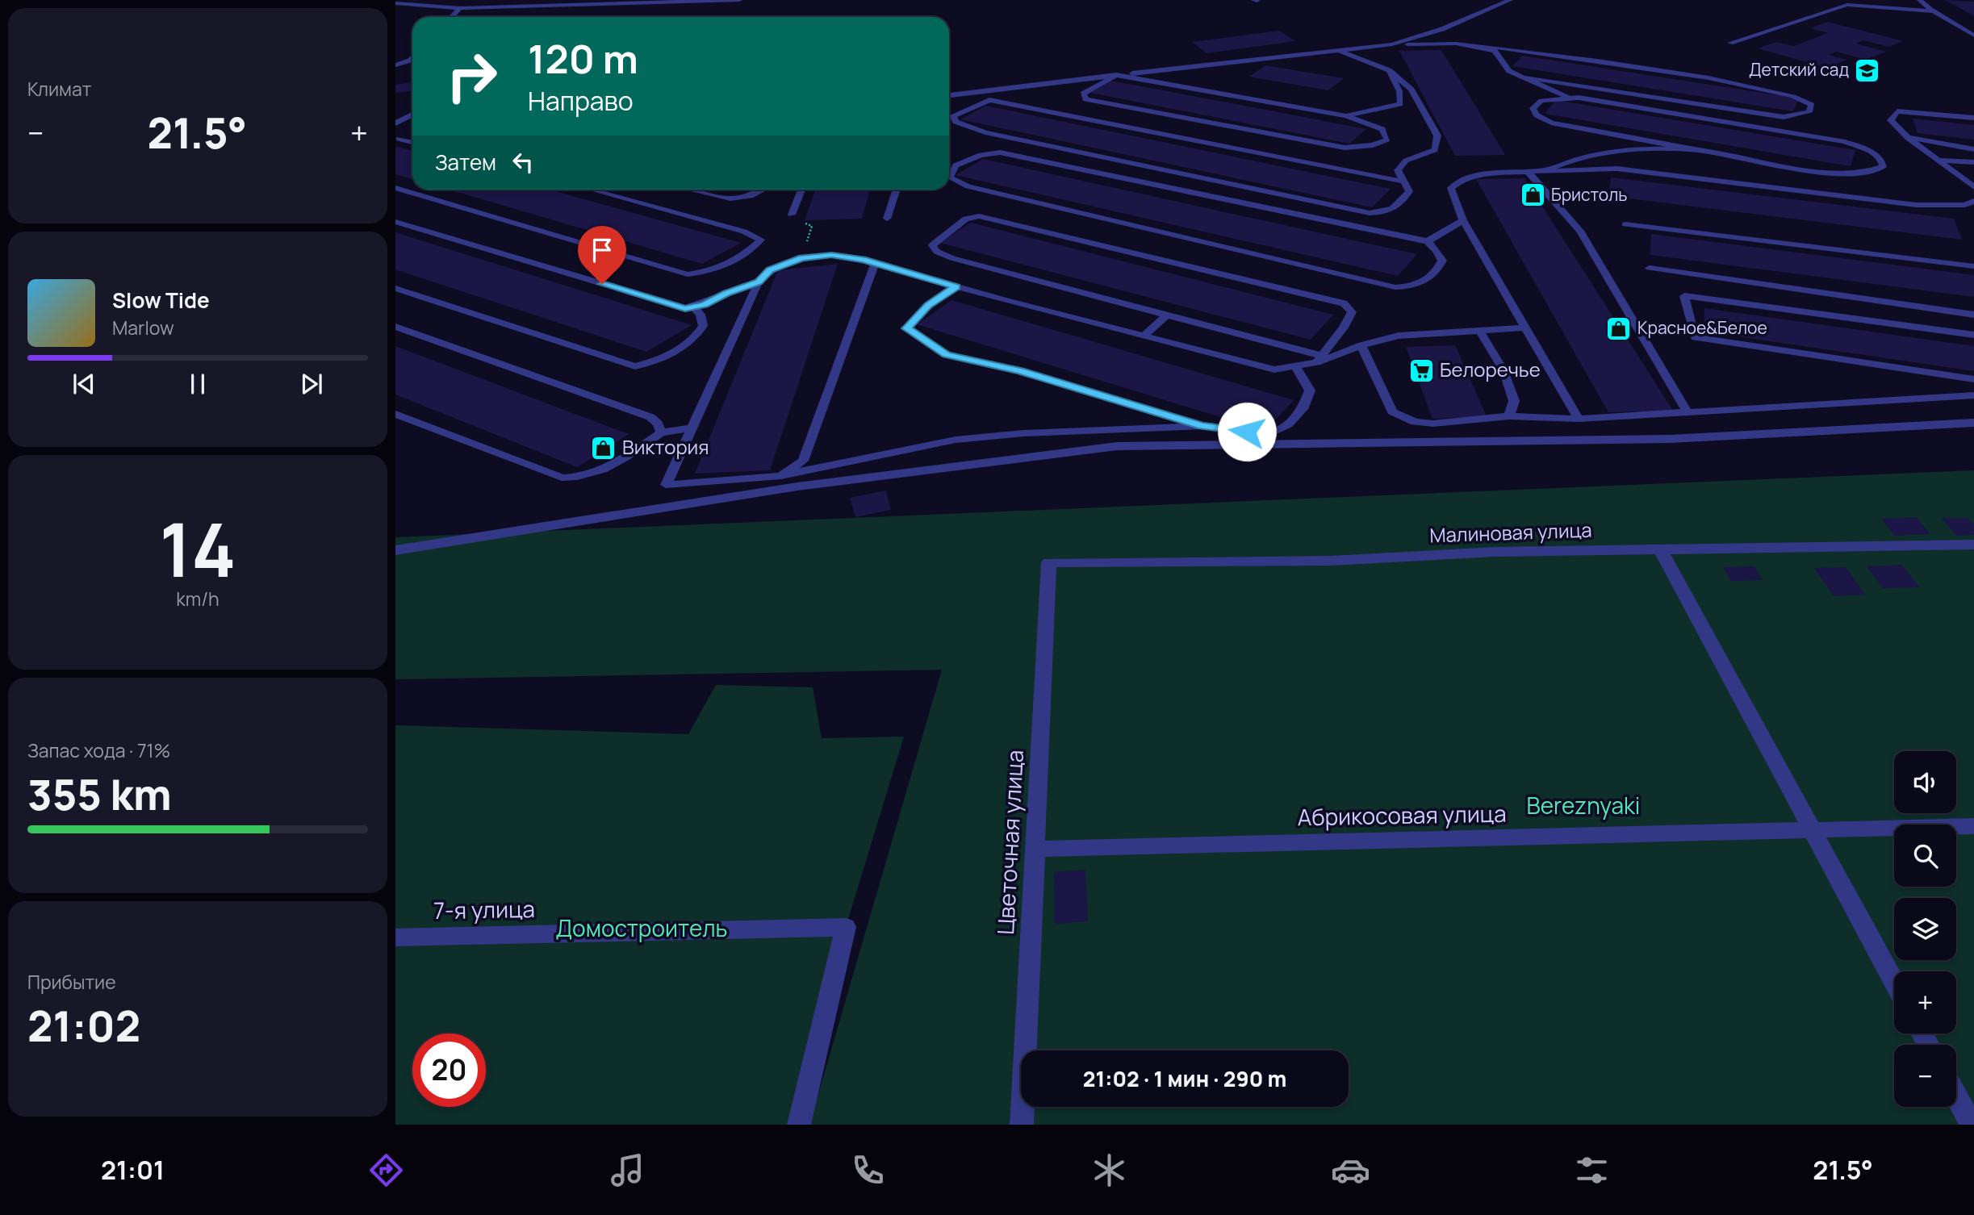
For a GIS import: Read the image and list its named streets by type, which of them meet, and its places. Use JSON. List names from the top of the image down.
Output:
{
  "streets": {
    "street": [
      "Малиновая улица",
      "Абрикосовая улица",
      "Цветочная улица",
      "7-я улица"
    ]
  },
  "crossings": [
    ["Малиновая улица", "Цветочная улица"],
    ["Абрикосовая улица", "Цветочная улица"]
  ],
  "parks": ["Bereznyaki", "Домостроитель"],
  "places": {
    "school or university": ["Детский сад"],
    "shop": ["Бристоль", "Красное&Белое", "Виктория"],
    "supermarket": ["Белоречье"]
  },
  "page": {
    "tile": [
      "Климат",
      ["14", "km/h"],
      ["Запас хода · 71%", "355 km"],
      ["Прибытие", "21:02"]
    ],
    "turn": ["120 m", "Направо"],
    "heat": ["−", "21.5°", "+"],
    "then": "Затем",
    "song": ["Slow Tide", "Marlow"],
    "map_buttons": ["+", "−"],
    "limit": "20",
    "trip": "21:02 · 1 мин · 290 m",
    "tabs": ["21:01", "21.5°"]
  }
}
